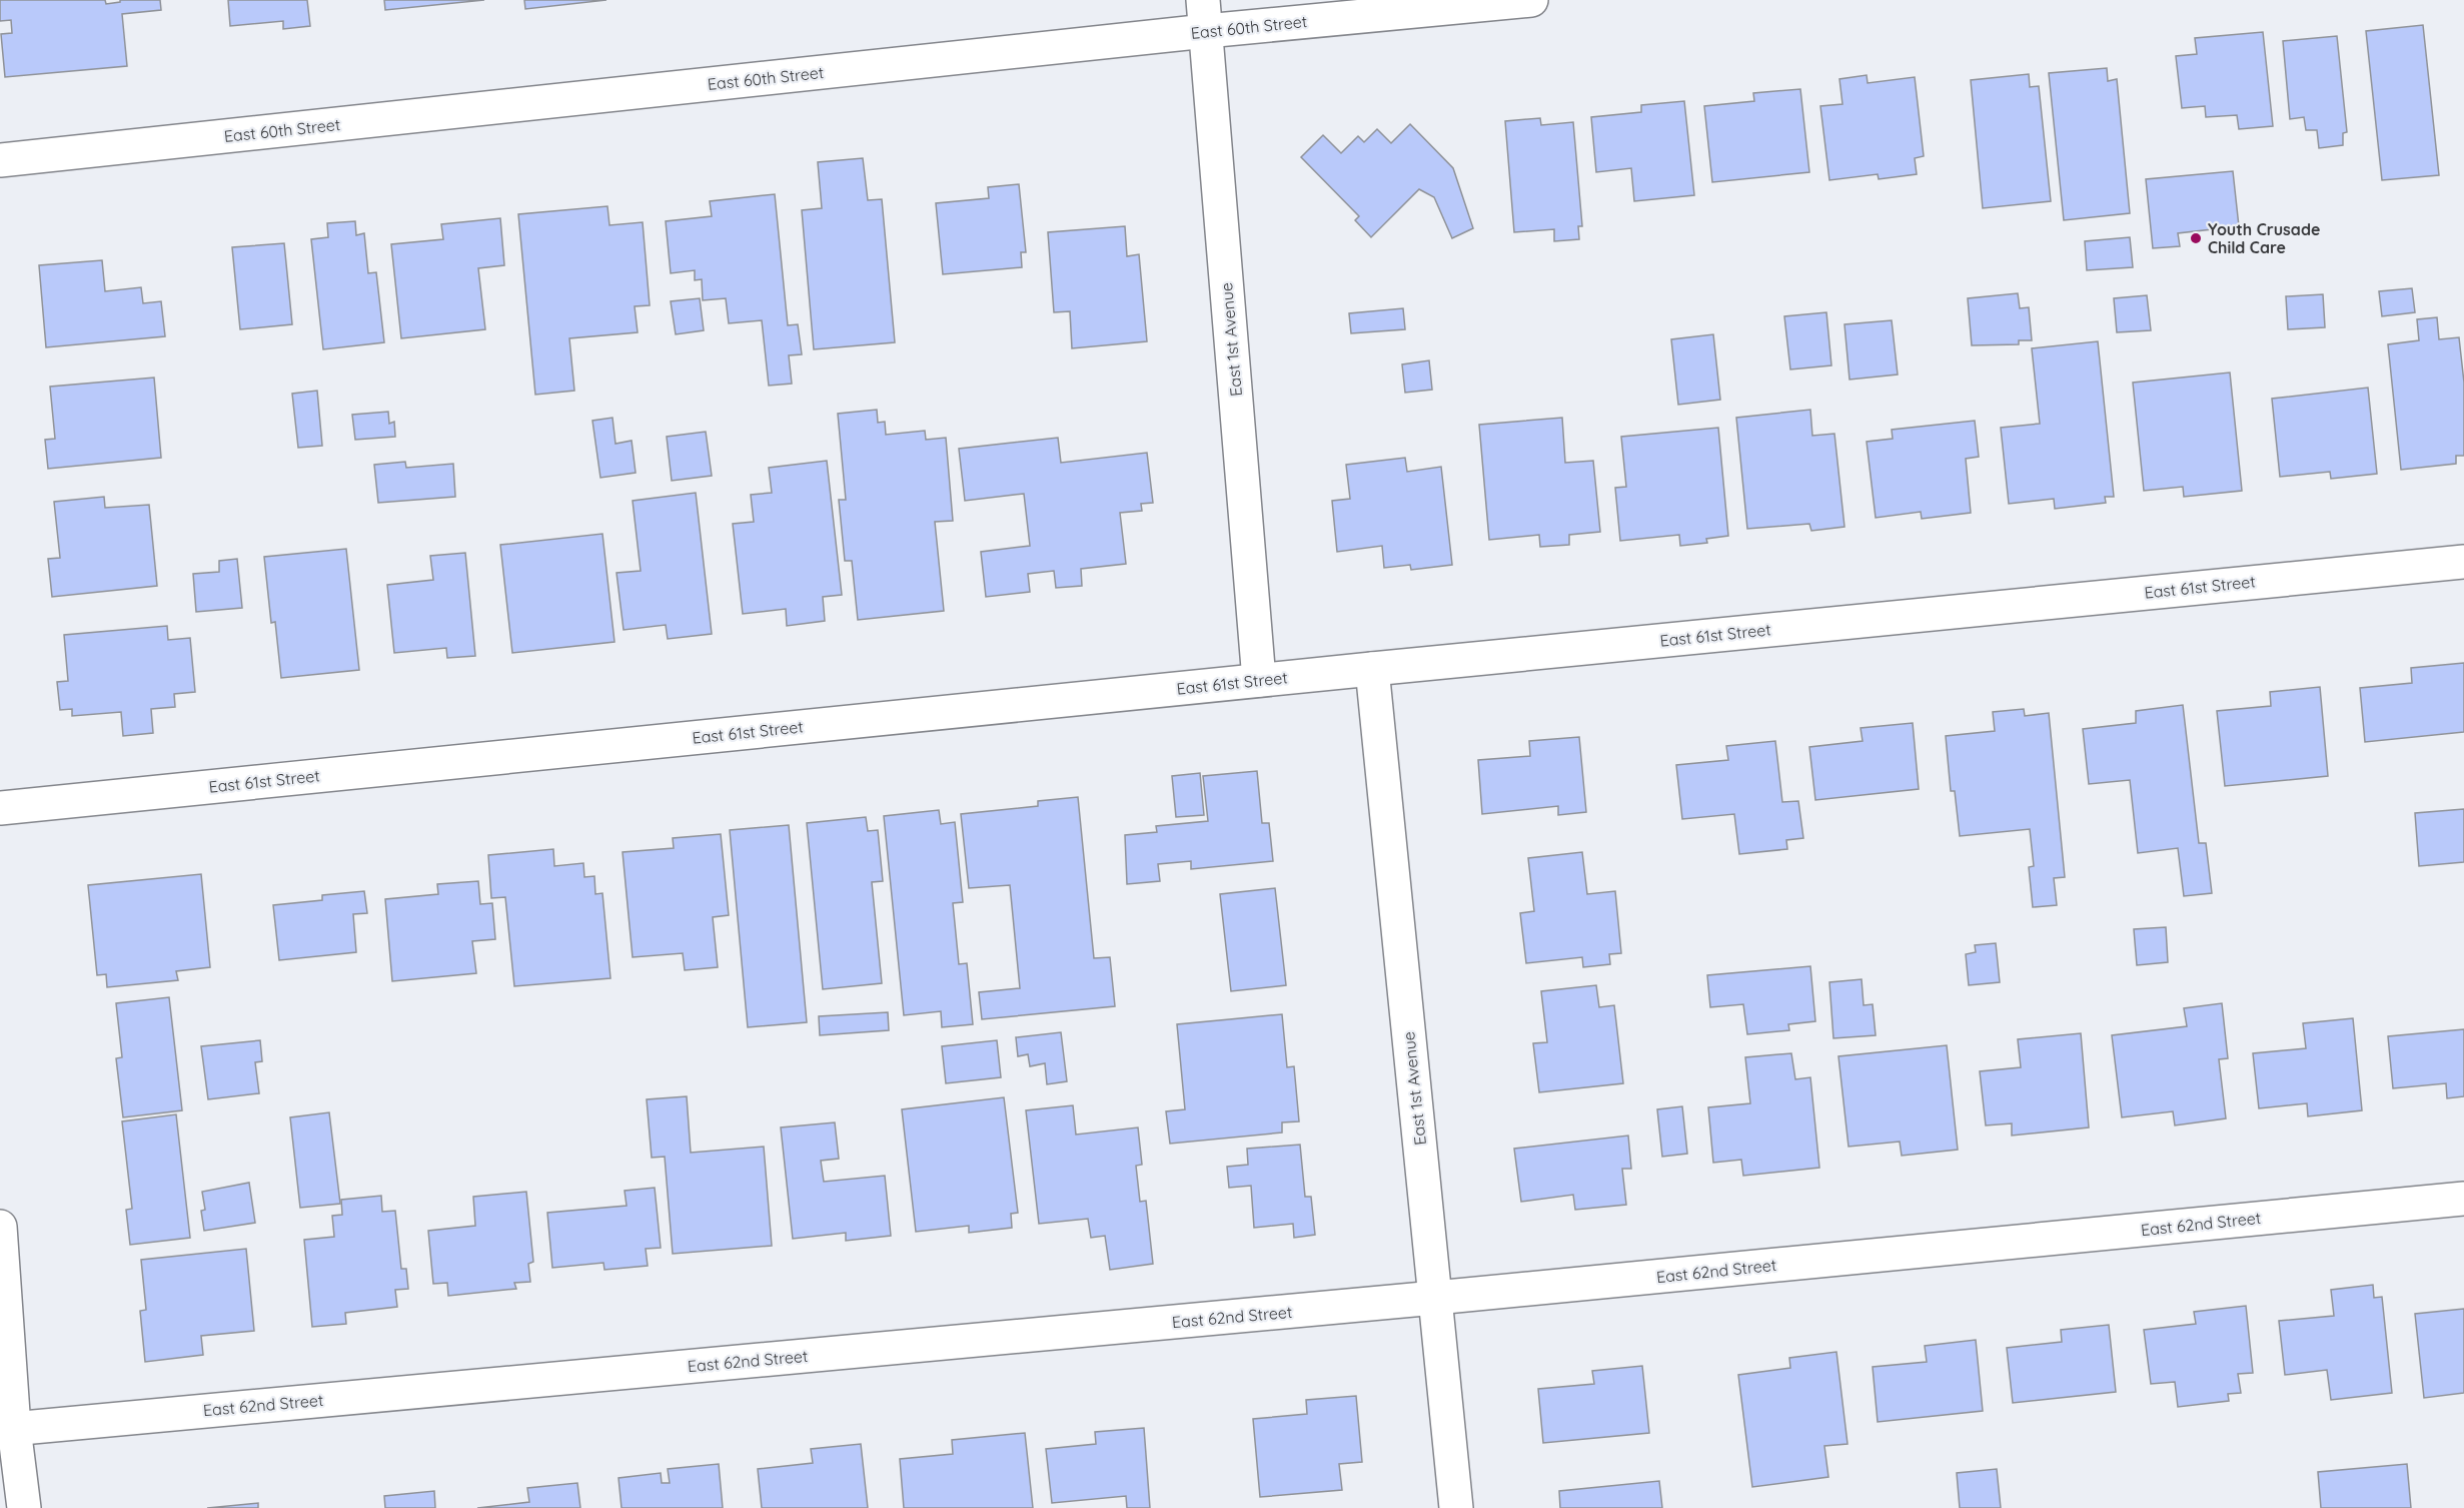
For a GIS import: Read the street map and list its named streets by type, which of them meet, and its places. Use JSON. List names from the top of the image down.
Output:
{
  "streets": {
    "street": [
      "East 60th Street",
      "East 1st Avenue",
      "East 61st Street",
      "East 62nd Street"
    ]
  },
  "crossings": [
    ["East 60th Street", "East 1st Avenue"],
    ["East 1st Avenue", "East 61st Street"],
    ["East 1st Avenue", "East 62nd Street"]
  ],
  "places": ["Youth Crusade Child Care"]
}
